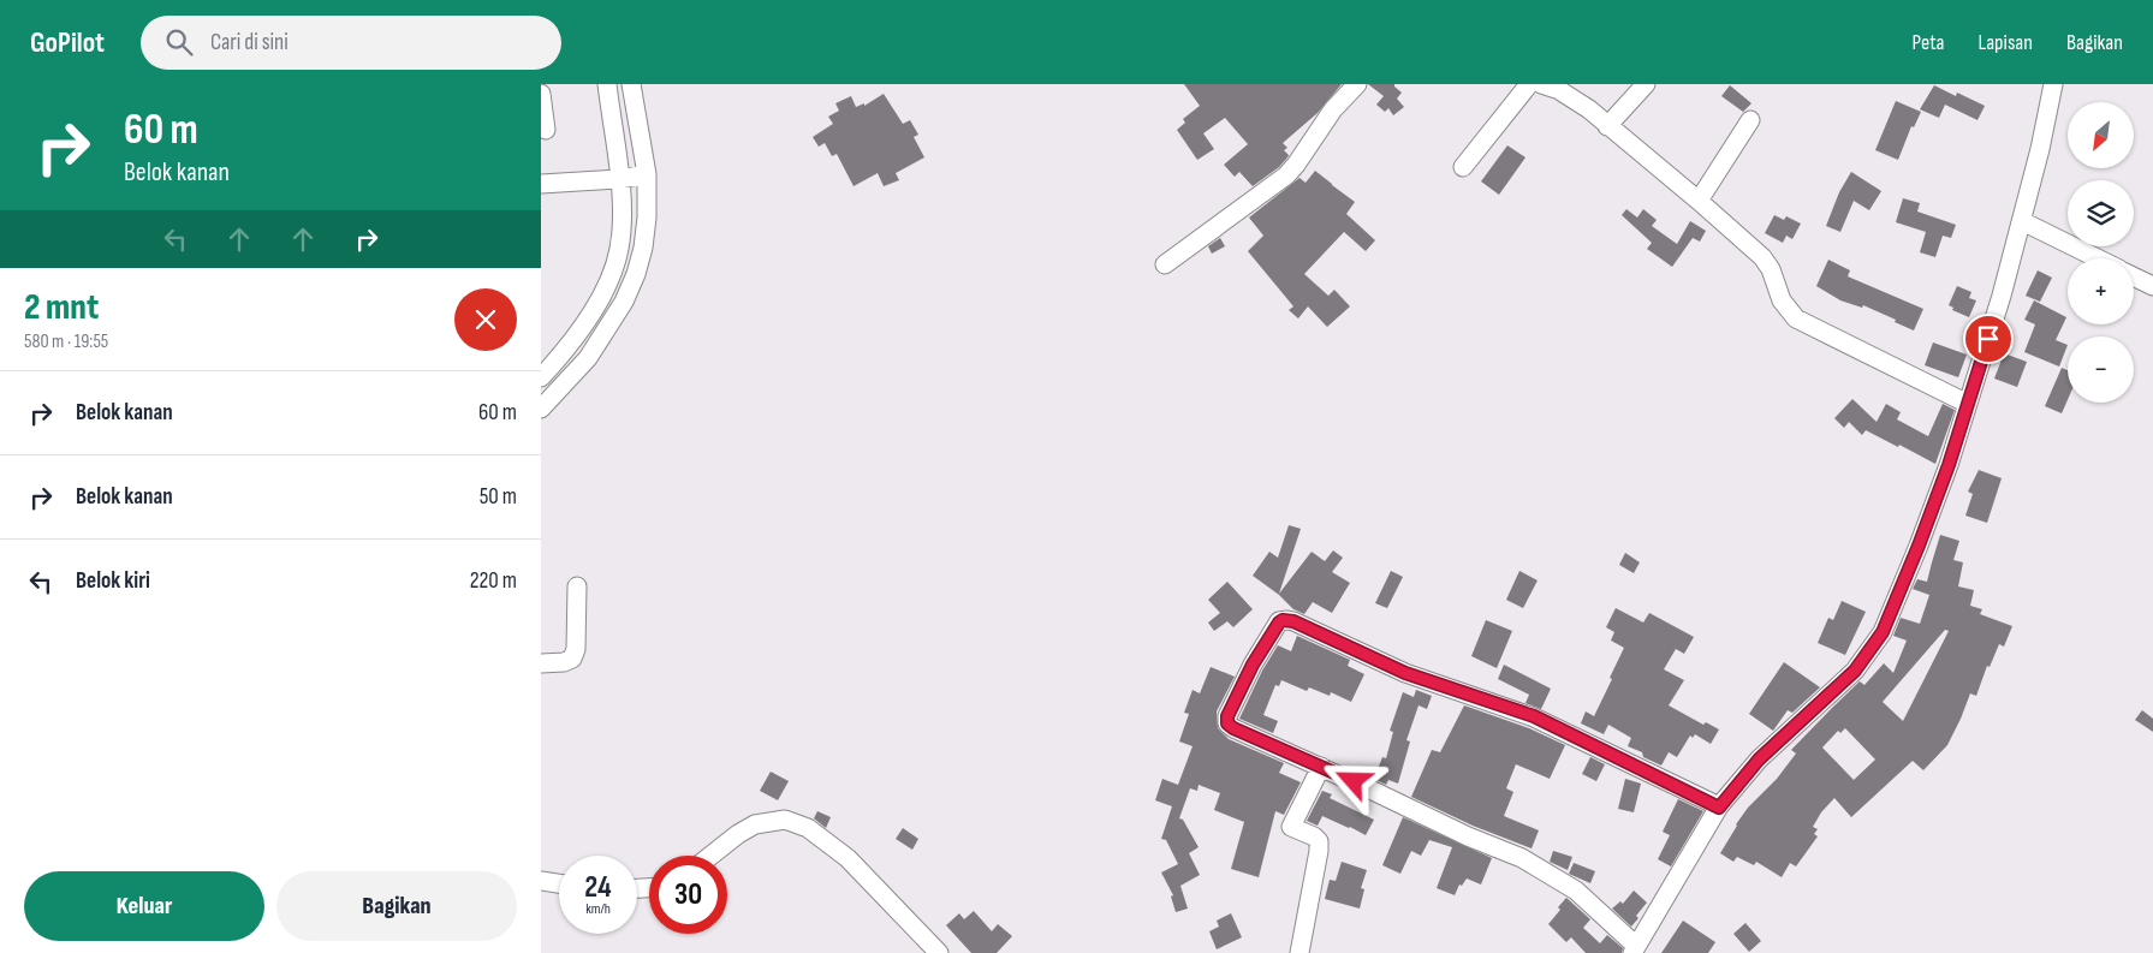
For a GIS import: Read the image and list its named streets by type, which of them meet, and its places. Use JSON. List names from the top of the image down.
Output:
{
  "north": "bottom left",
  "page": {
    "header": "GoPilot",
    "search": "Cari di sini",
    "nav": ["Peta", "Lapisan", "Bagikan"],
    "turn": ["60 m", "Belok kanan"],
    "map_buttons": ["+", "−"],
    "heading": ["2 mnt", "580 m · 19:55"],
    "list": [
      {
        "name": "Belok kanan",
        "value": "60 m"
      },
      {
        "name": "Belok kanan",
        "value": "50 m"
      },
      {
        "name": "Belok kiri",
        "value": "220 m"
      }
    ],
    "speed": "24 km/h",
    "limit": "30",
    "buttons": ["Keluar", "Bagikan"]
  }
}
